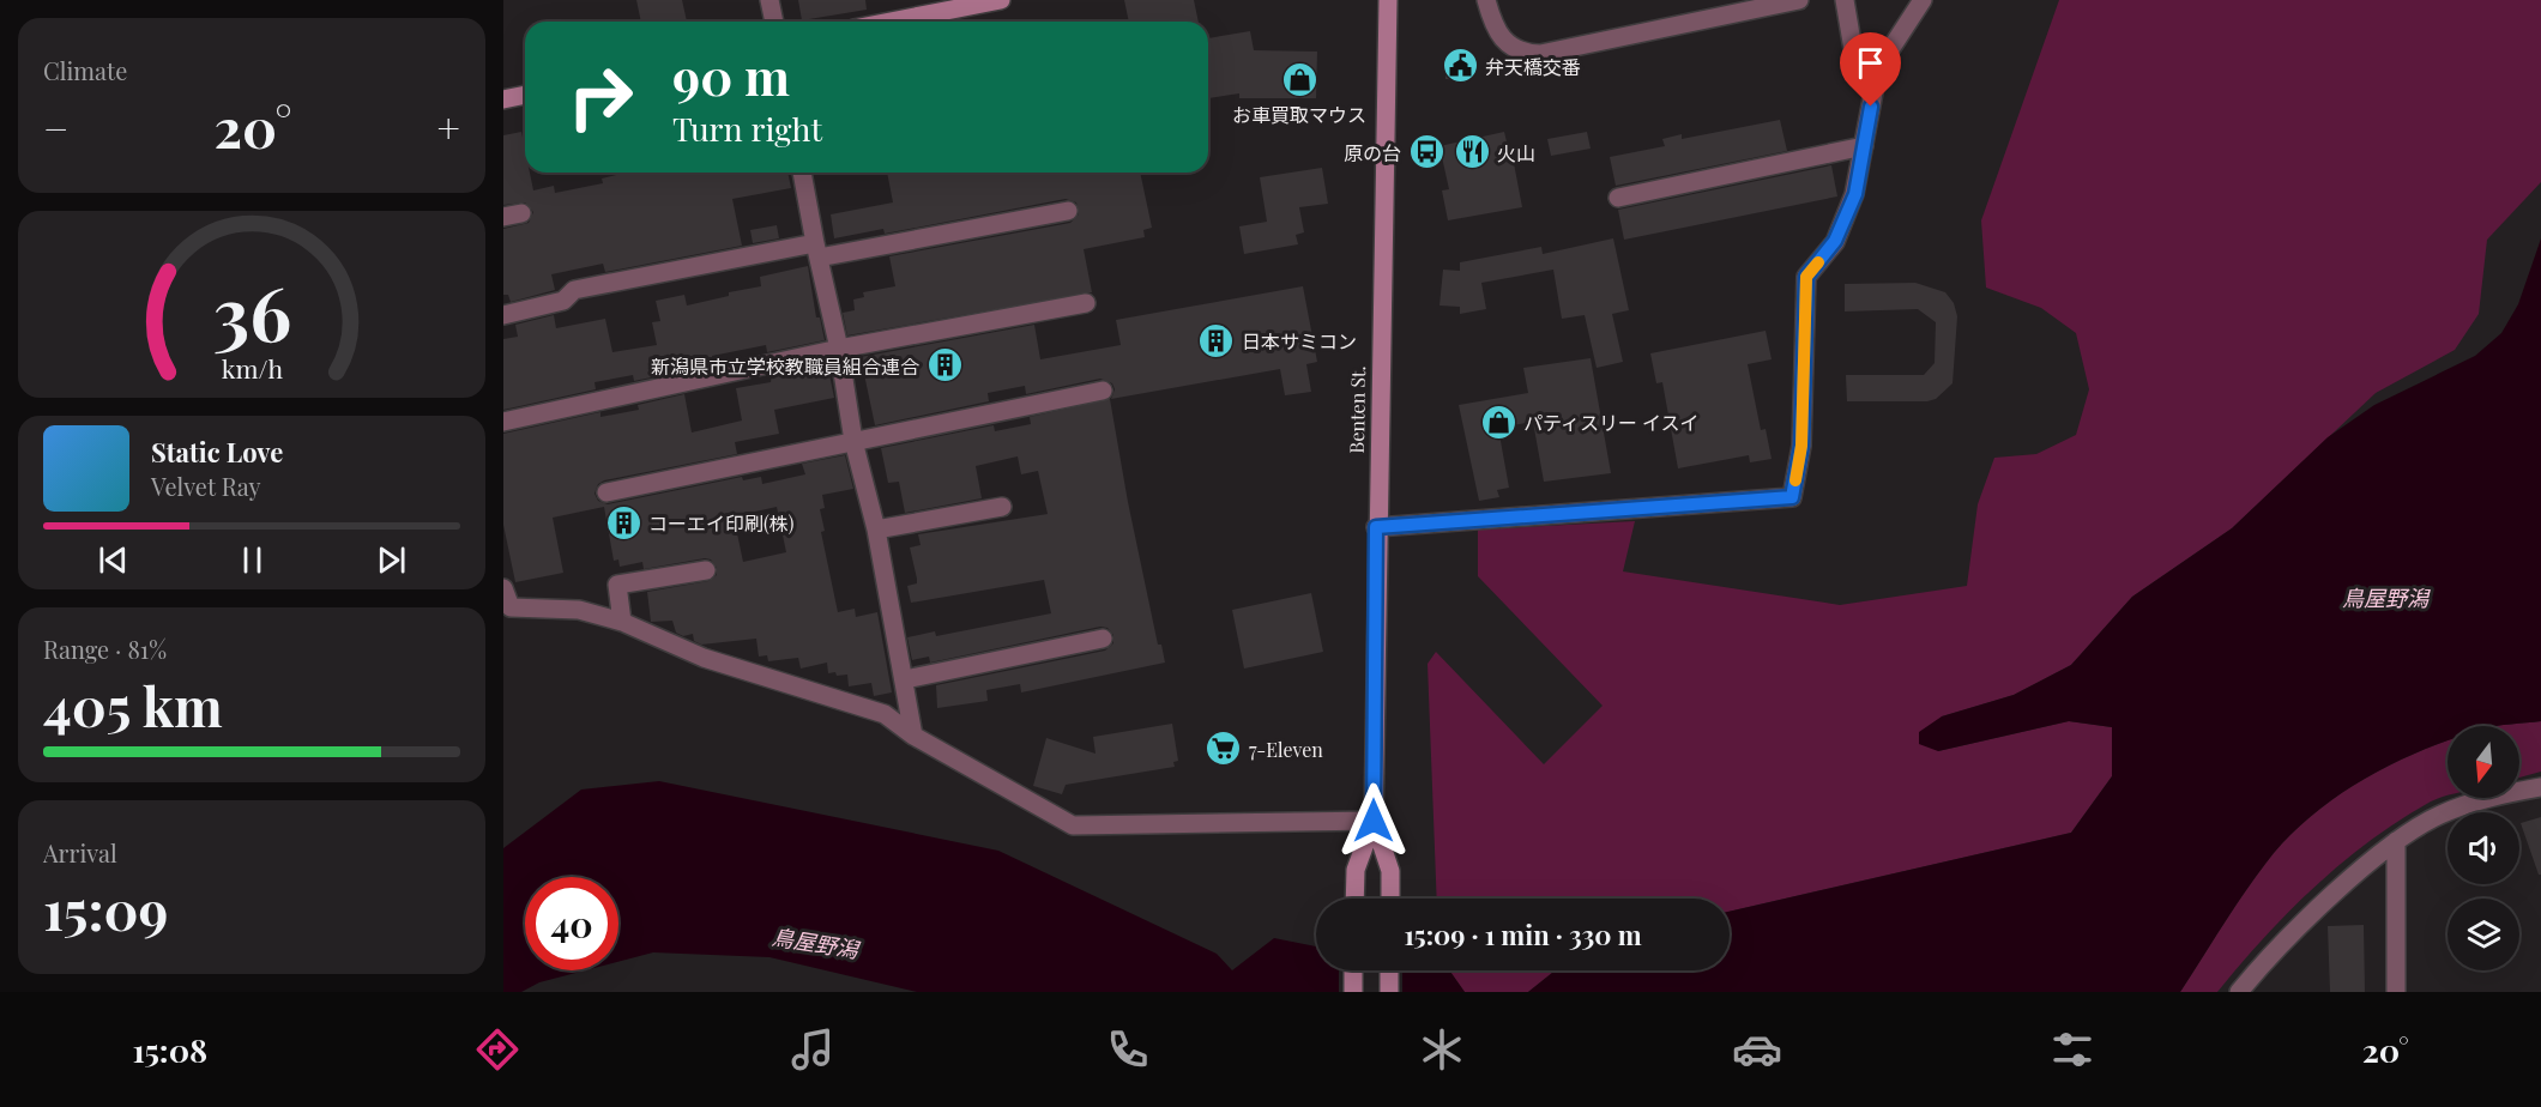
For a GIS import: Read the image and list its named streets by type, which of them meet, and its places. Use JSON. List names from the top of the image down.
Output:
{
  "streets": {
    "street": ["Benten St."]
  },
  "water": ["鳥屋野潟"],
  "places": {
    "public building": ["弁天橋交番"],
    "shop": ["お車買取マウス", "パティスリー イスイ"],
    "bus stop": ["原の台"],
    "restaurant": ["火山"],
    "building": ["日本サミコン", "新潟県市立学校教職員組合連合", "コーエイ印刷(株)"],
    "supermarket": ["7-Eleven"]
  },
  "north": "bottom",
  "page": {
    "tile": [
      "Climate",
      ["Range · 81%", "405 km"],
      ["Arrival", "15:09"]
    ],
    "turn": ["90 m", "Turn right"],
    "heat": ["−", "20°", "+"],
    "song": ["Static Love", "Velvet Ray"],
    "limit": "40",
    "trip": "15:09 · 1 min · 330 m",
    "tabs": ["15:08", "20°"],
    "gauge": ["36", "km/h"]
  }
}
